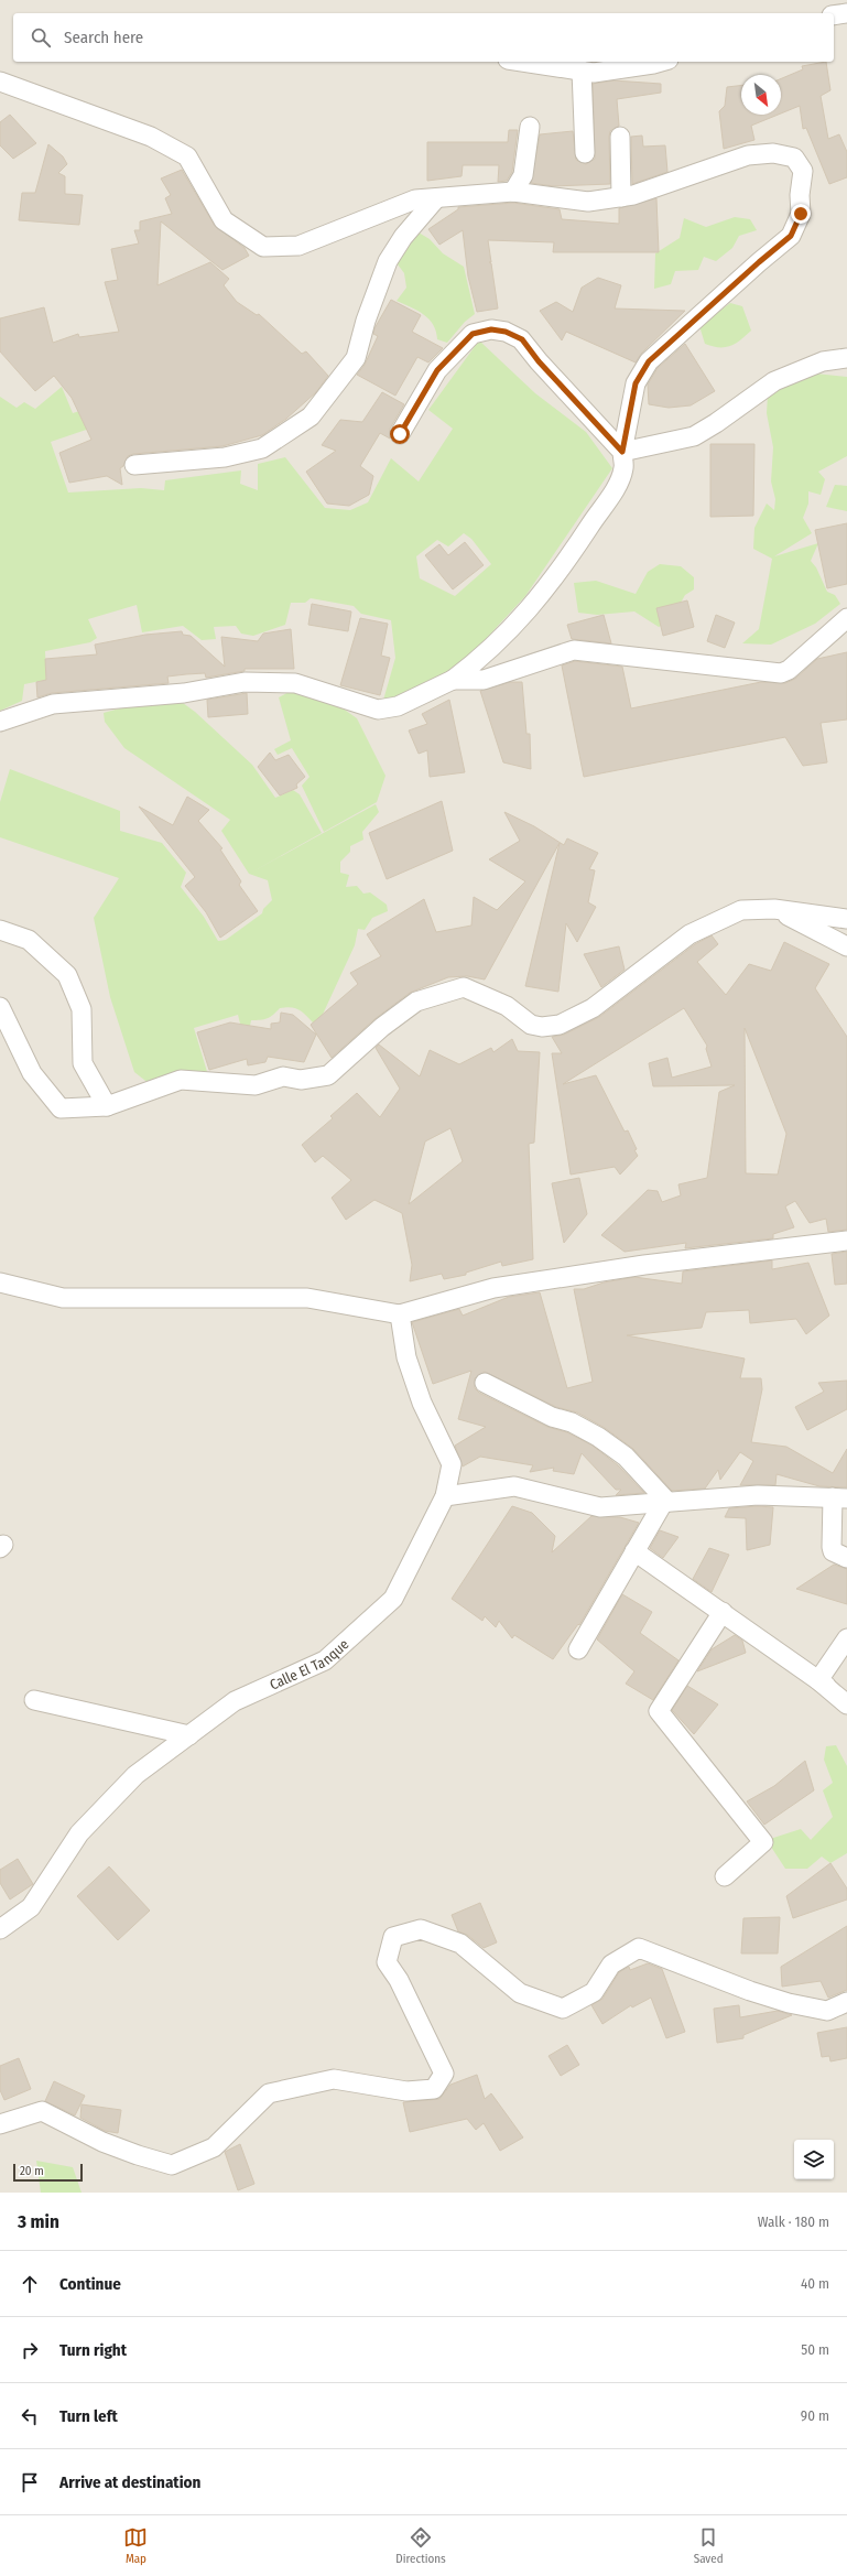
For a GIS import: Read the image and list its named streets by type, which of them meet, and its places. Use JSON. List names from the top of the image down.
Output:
{
  "streets": {
    "street": ["Calle El Tanque"]
  },
  "scale_bar": "20 m",
  "north": "bottom right",
  "page": {
    "search": "Search here",
    "scale": "20 m",
    "heading": ["3 min", "Walk · 180 m"],
    "list": [
      ["Continue", "40 m"],
      ["Turn right", "50 m"],
      ["Turn left", "90 m"],
      "Arrive at destination"
    ],
    "nav": ["Map", "Directions", "Saved"]
  }
}
